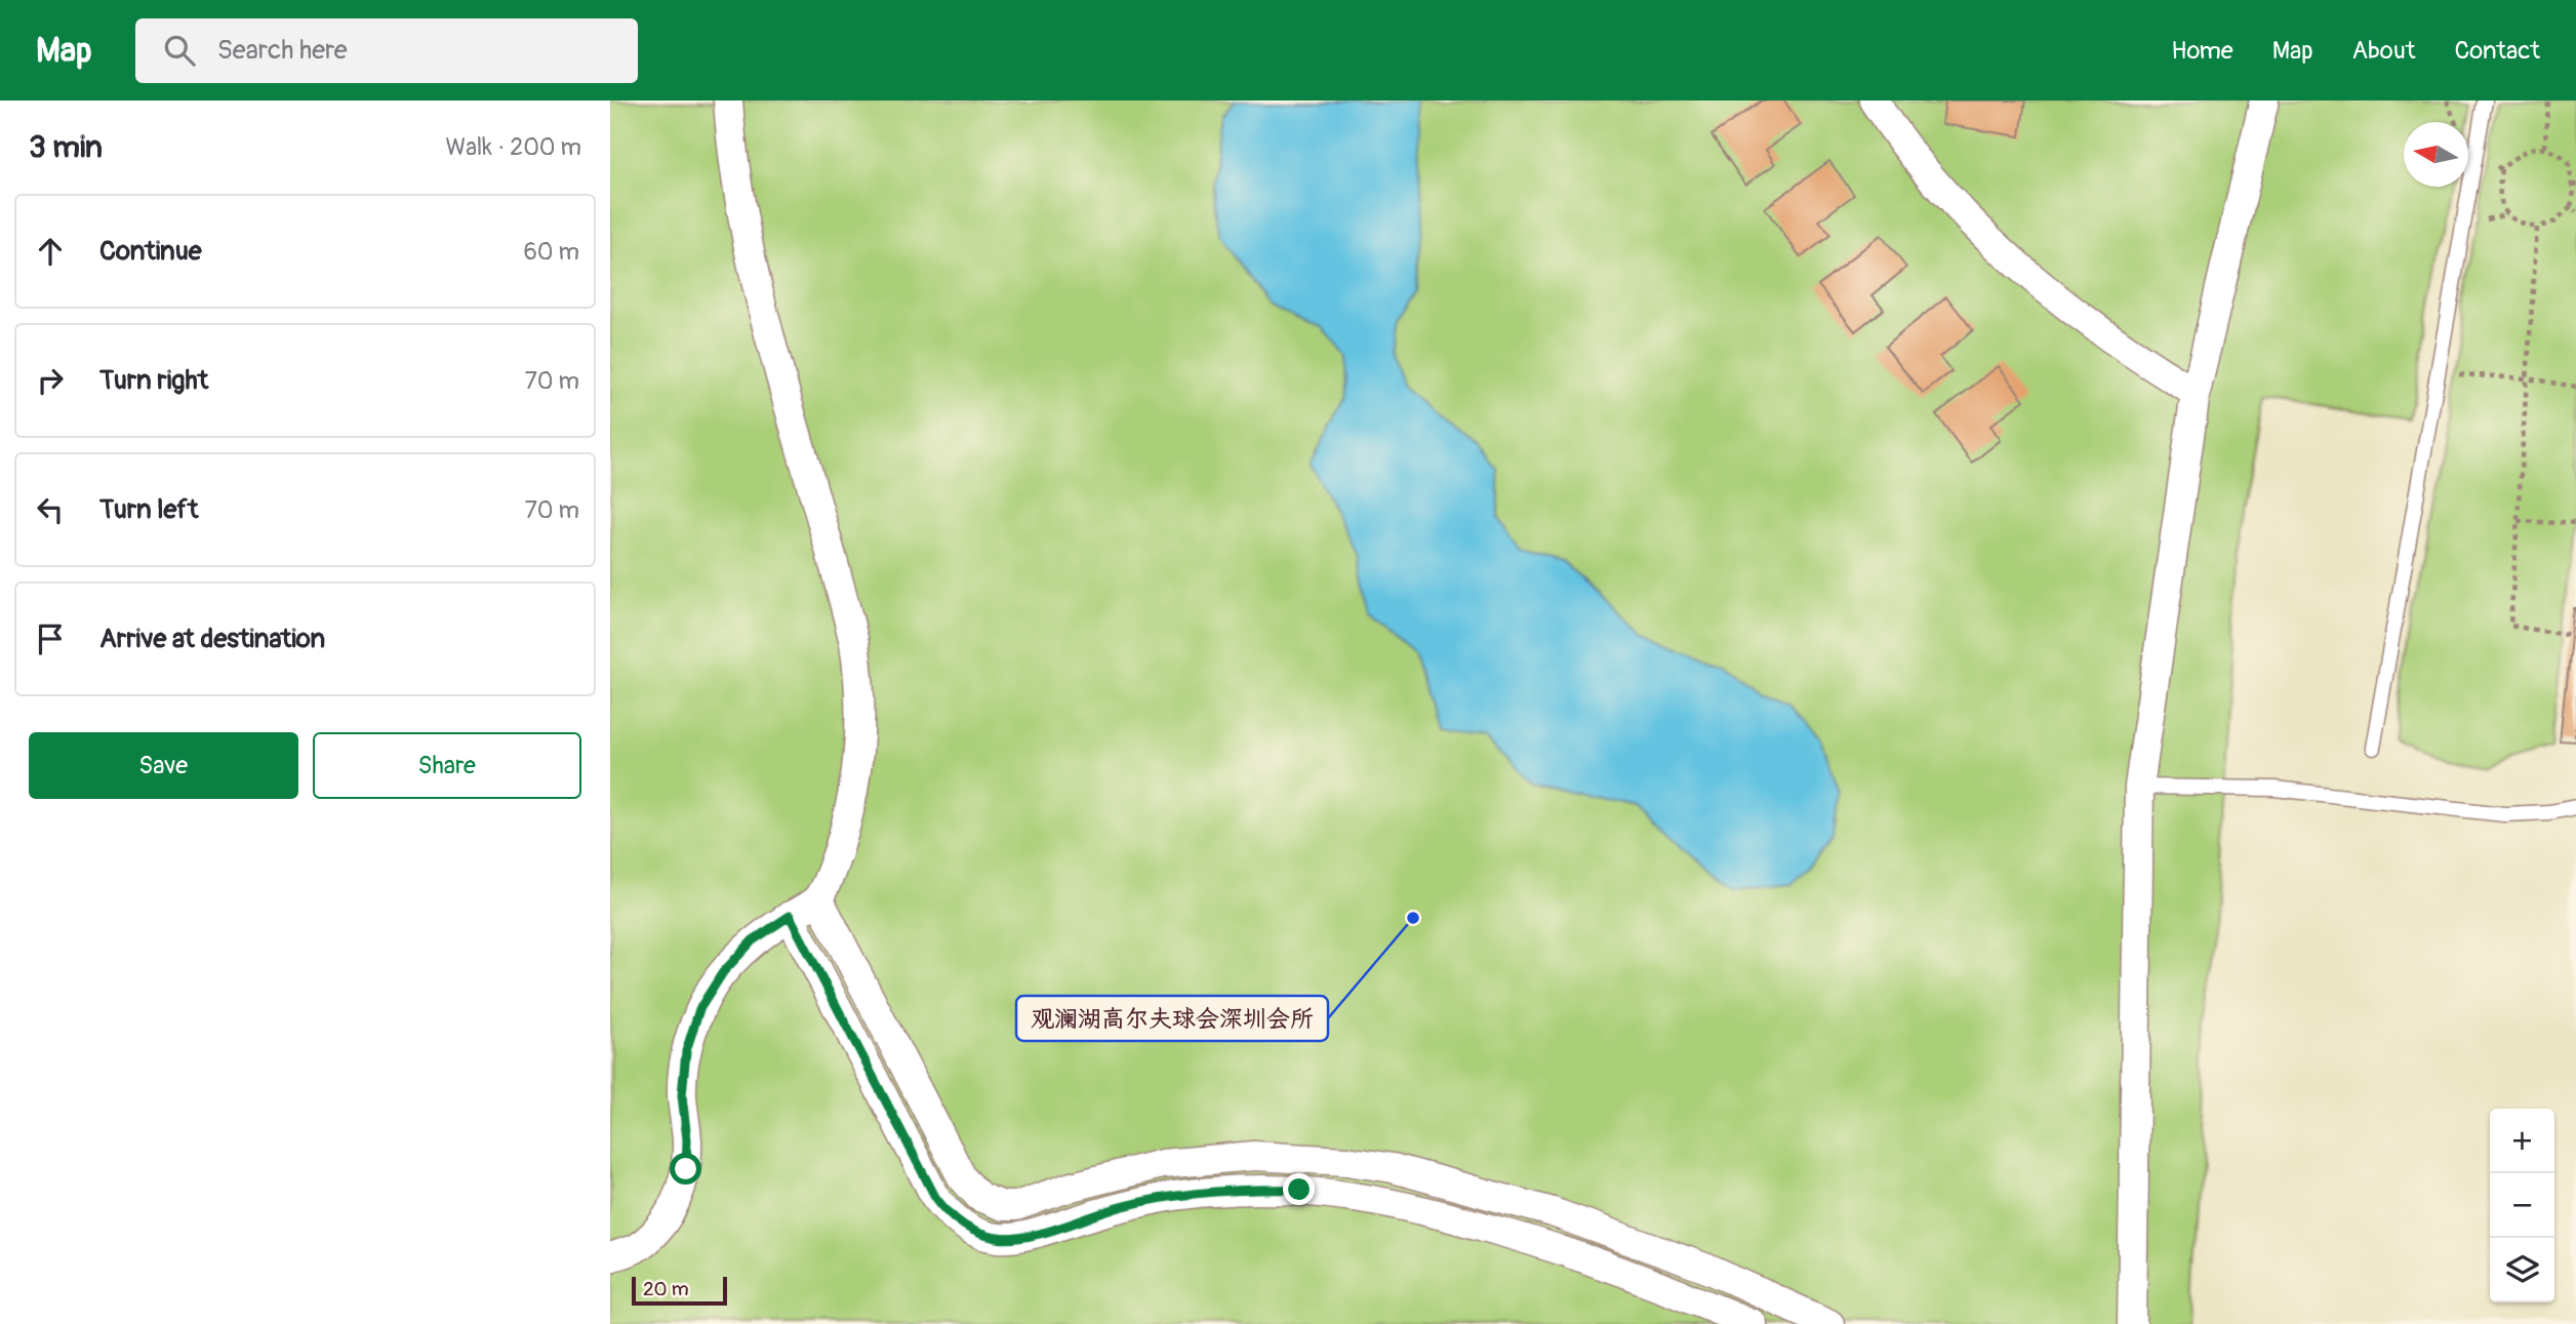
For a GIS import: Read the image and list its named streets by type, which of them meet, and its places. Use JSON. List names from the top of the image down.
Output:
{
  "places": ["观澜湖高尔夫球会深圳会所"],
  "scale_bar": "20 m",
  "north": "left",
  "page": {
    "header": "Map",
    "search": "Search here",
    "nav": [
      "Home",
      "Map",
      "About",
      "Contact"
    ],
    "heading": ["3 min", "Walk · 200 m"],
    "list": [
      ["Continue", "60 m"],
      ["Turn right", "70 m"],
      ["Turn left", "70 m"],
      "Arrive at destination"
    ],
    "buttons": ["Save", "Share"],
    "map_buttons": ["+", "−"],
    "scale": "20 m"
  }
}
